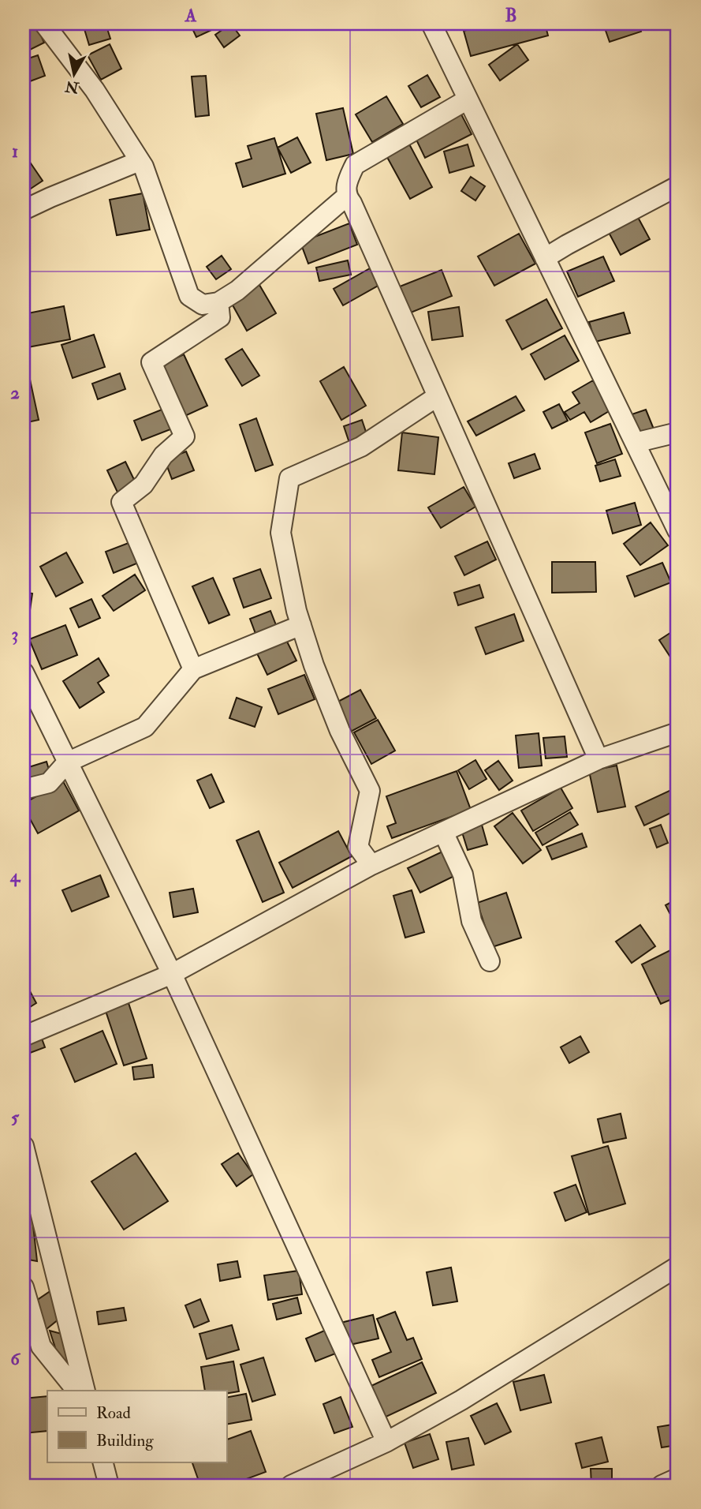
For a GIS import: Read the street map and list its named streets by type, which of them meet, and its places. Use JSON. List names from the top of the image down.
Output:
{
  "legend": ["Road", "Building"],
  "north": "bottom",
  "grid": {
    "columns": ["A", "B"],
    "rows": [
      "1",
      "2",
      "3",
      "4",
      "5",
      "6"
    ]
  }
}
